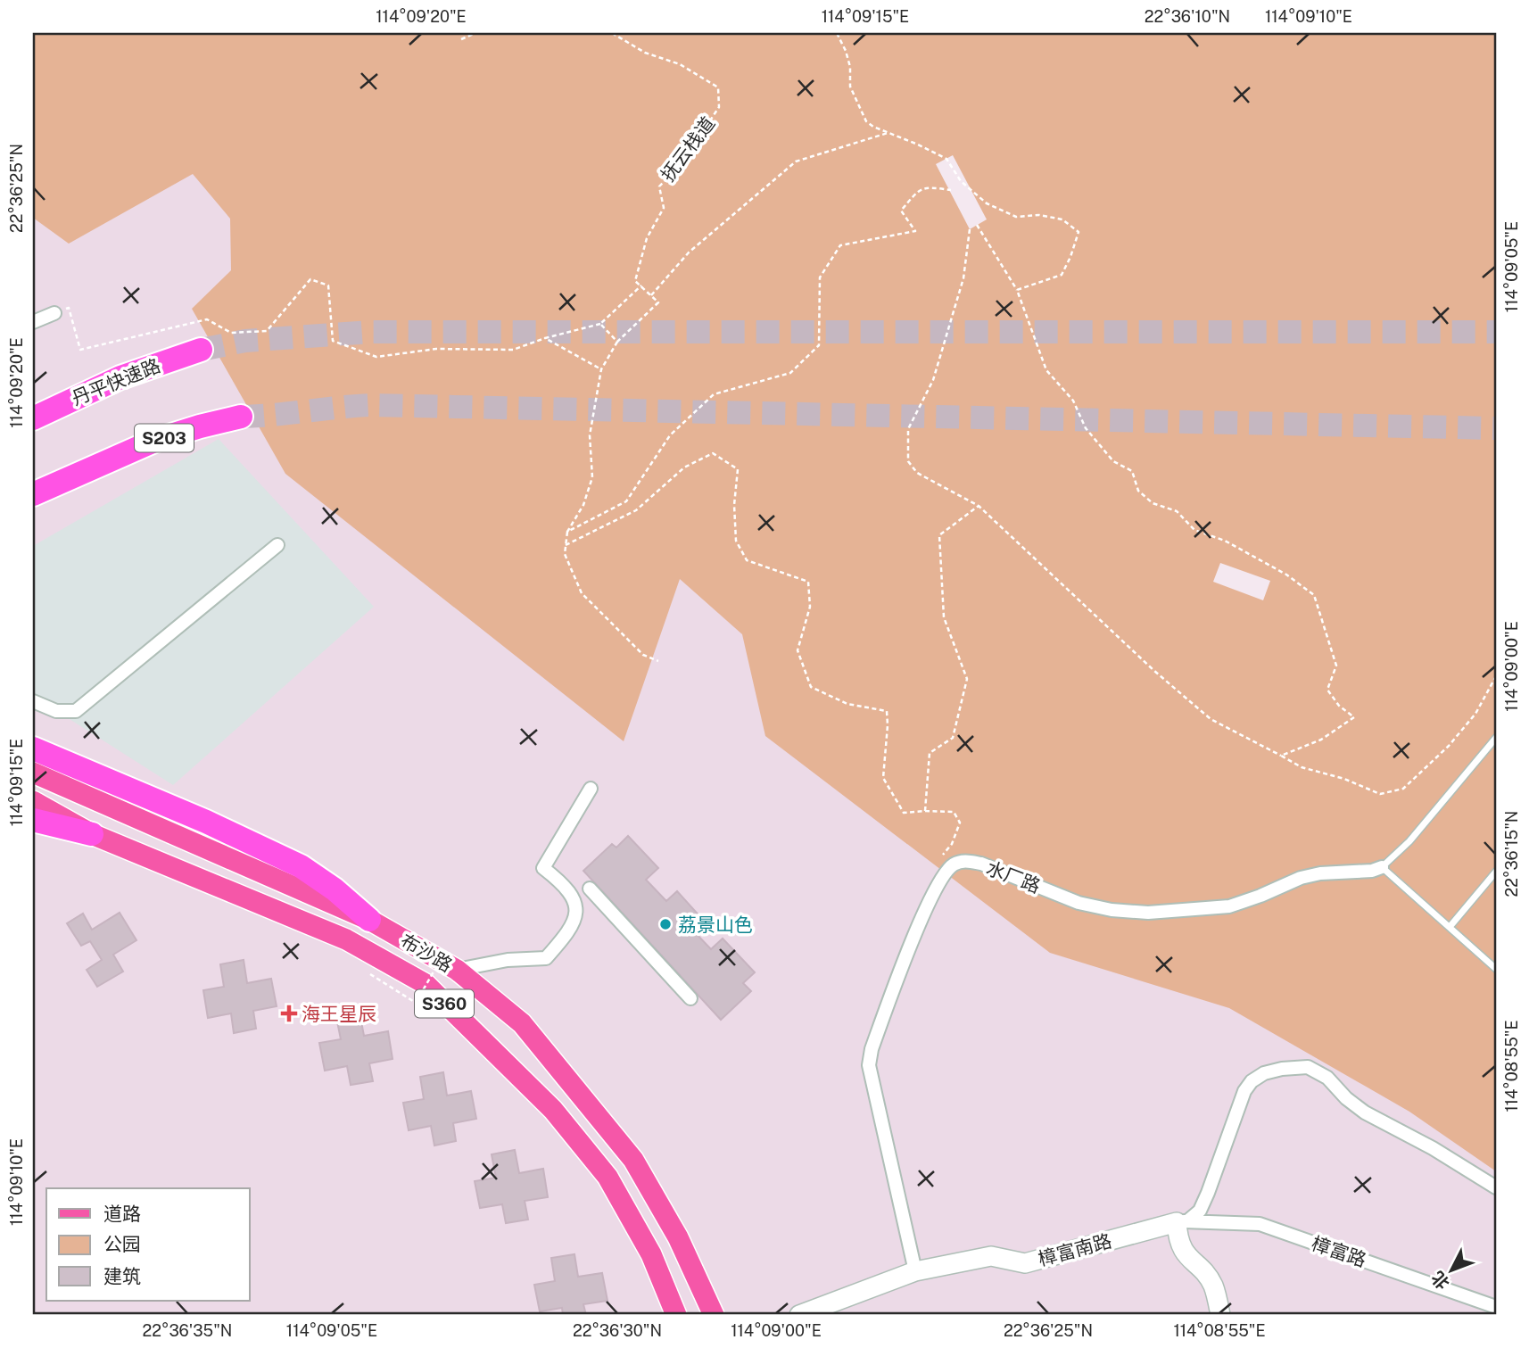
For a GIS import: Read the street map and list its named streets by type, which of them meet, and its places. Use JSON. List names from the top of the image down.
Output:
{
  "streets": {
    "highway": ["丹平快速路", "S203"],
    "main road": ["布沙路", "S360"],
    "street": ["水厂路", "樟富南路", "樟富路"],
    "path": ["抚云栈道"]
  },
  "crossings": [
    ["樟富南路", "樟富路"]
  ],
  "places": {
    "other": ["荔景山色"],
    "health": ["海王星辰"]
  },
  "legend": ["道路", "公园", "建筑"],
  "north": "bottom left",
  "coordinates": [
    "114°09'20\"E",
    "114°09'15\"E",
    "22°36'10\"N",
    "114°09'10\"E",
    "22°36'25\"N",
    "114°09'05\"E",
    "114°09'00\"E",
    "22°36'15\"N",
    "114°08'55\"E",
    "22°36'35\"N",
    "22°36'30\"N"
  ]
}
